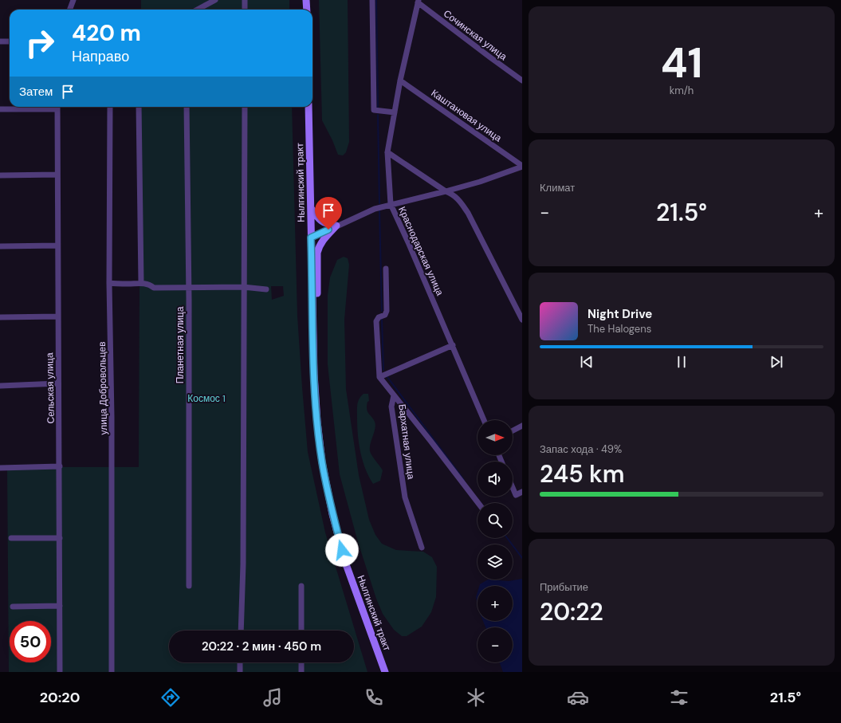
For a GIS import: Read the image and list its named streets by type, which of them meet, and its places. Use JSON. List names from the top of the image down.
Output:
{
  "streets": {
    "main road": ["Нылгинский тракт"],
    "street": [
      "Сочинская улица",
      "Каштановая улица",
      "Краснодарская улица",
      "Планетная улица",
      "Сельская улица",
      "улица Добровольцев",
      "Бархатная улица"
    ]
  },
  "crossings": [
    ["Сочинская улица", "Краснодарская улица"],
    ["Каштановая улица", "Краснодарская улица"]
  ],
  "parks": ["Космос 1"],
  "north": "right",
  "page": {
    "tile": [
      ["41", "km/h"],
      "Климат",
      ["Запас хода · 49%", "245 km"],
      ["Прибытие", "20:22"]
    ],
    "turn": ["420 m", "Направо"],
    "then": "Затем",
    "heat": ["−", "21.5°", "+"],
    "song": ["Night Drive", "The Halogens"],
    "map_buttons": ["+", "−"],
    "limit": "50",
    "trip": "20:22 · 2 мин · 450 m",
    "tabs": ["20:20", "21.5°"]
  }
}
